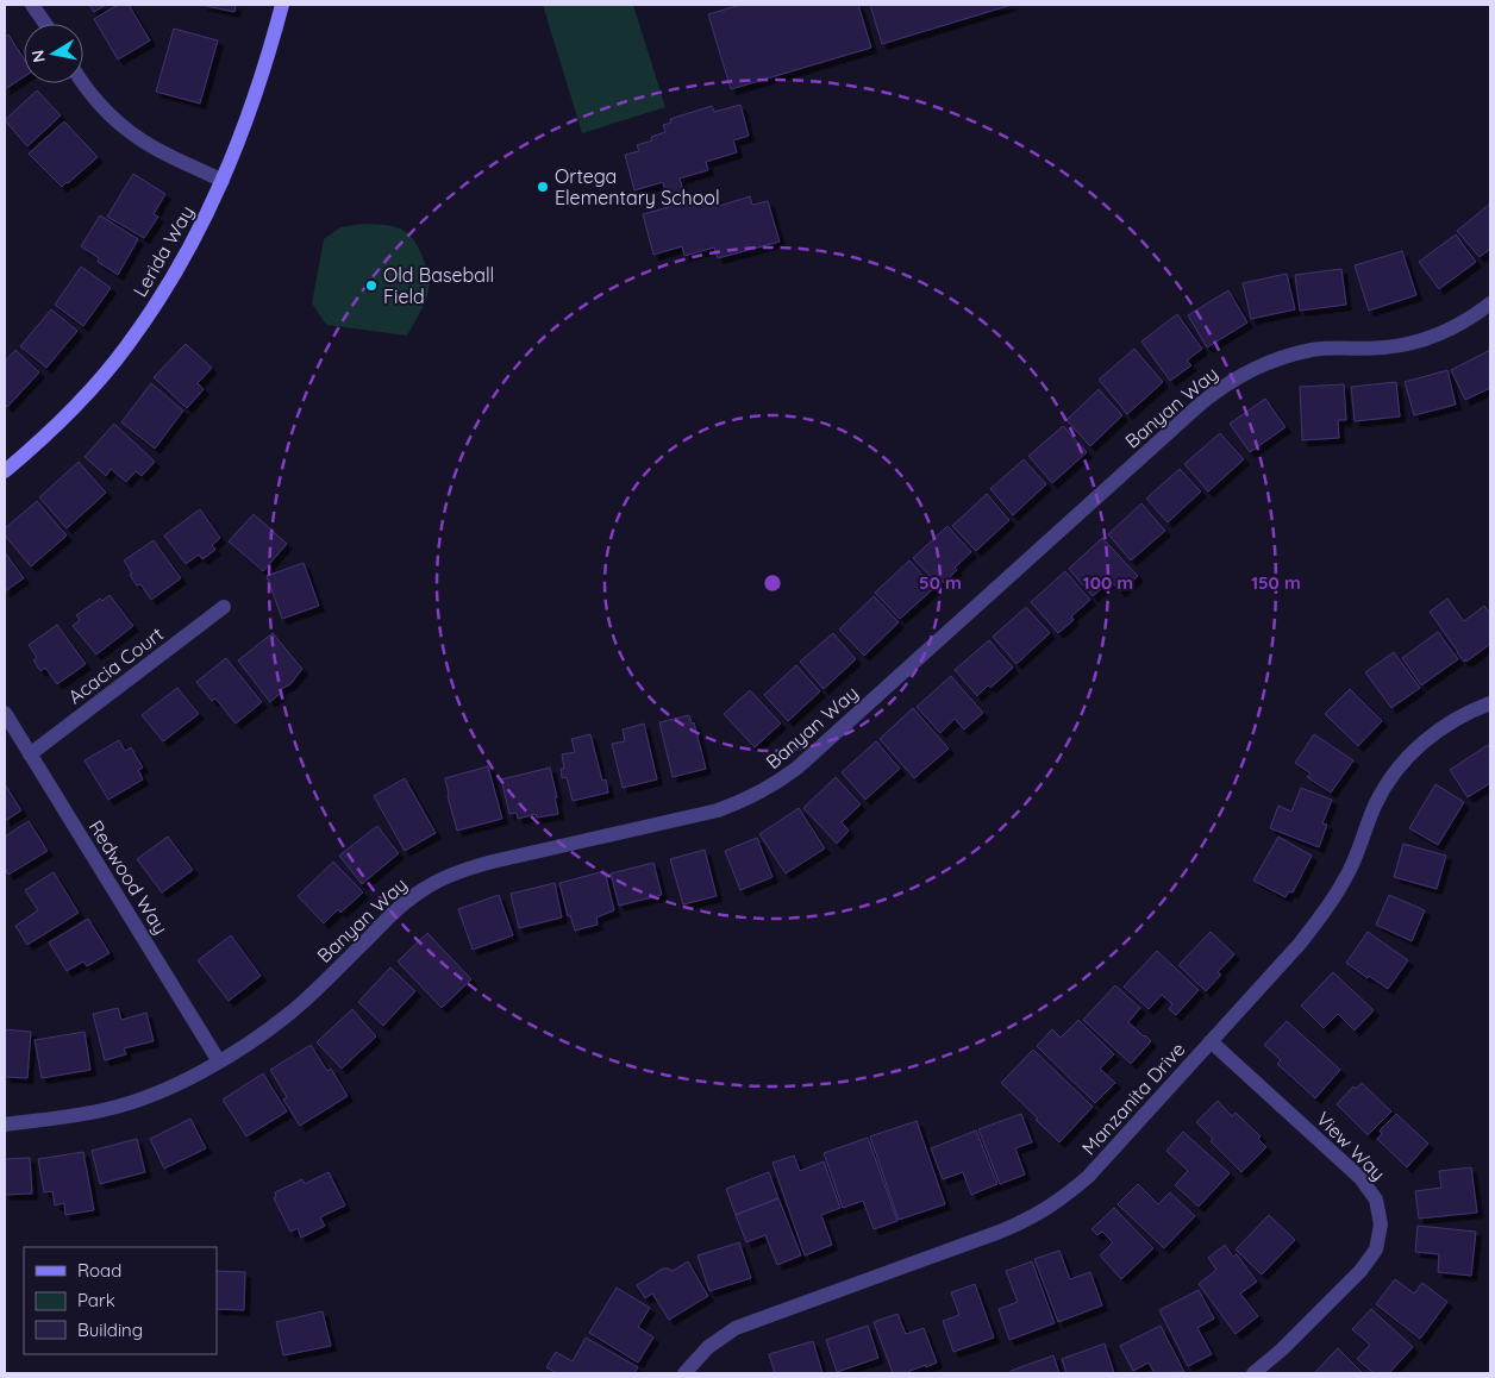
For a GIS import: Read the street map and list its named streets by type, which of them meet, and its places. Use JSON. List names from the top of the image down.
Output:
{
  "streets": {
    "street": [
      "Lerida Way",
      "Banyan Way",
      "Acacia Court",
      "Redwood Way",
      "Manzanita Drive",
      "View Way"
    ]
  },
  "crossings": [
    ["Banyan Way", "Redwood Way"],
    ["Acacia Court", "Redwood Way"],
    ["Manzanita Drive", "View Way"]
  ],
  "places": ["Ortega Elementary School", "Old Baseball Field"],
  "legend": ["Road", "Park", "Building"],
  "north": "left",
  "rings": ["50 m", "100 m", "150 m"]
}
